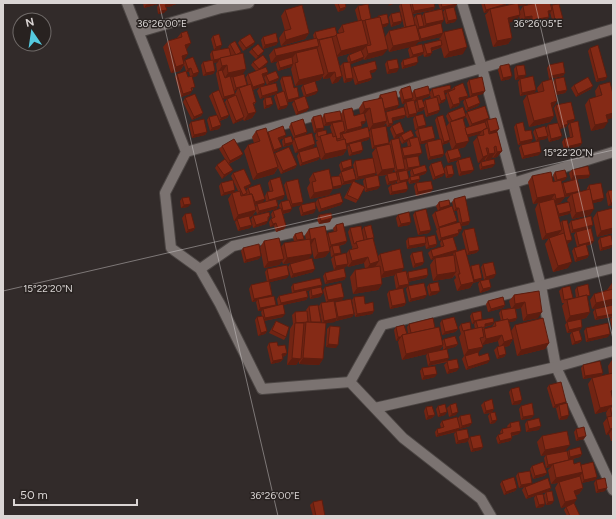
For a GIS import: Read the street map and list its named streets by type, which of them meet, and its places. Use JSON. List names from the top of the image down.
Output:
{
  "scale_bar": "50 m",
  "north": "top",
  "coordinates": ["36°26'00\"E", "36°26'05\"E", "15°22'20\"N"]
}
